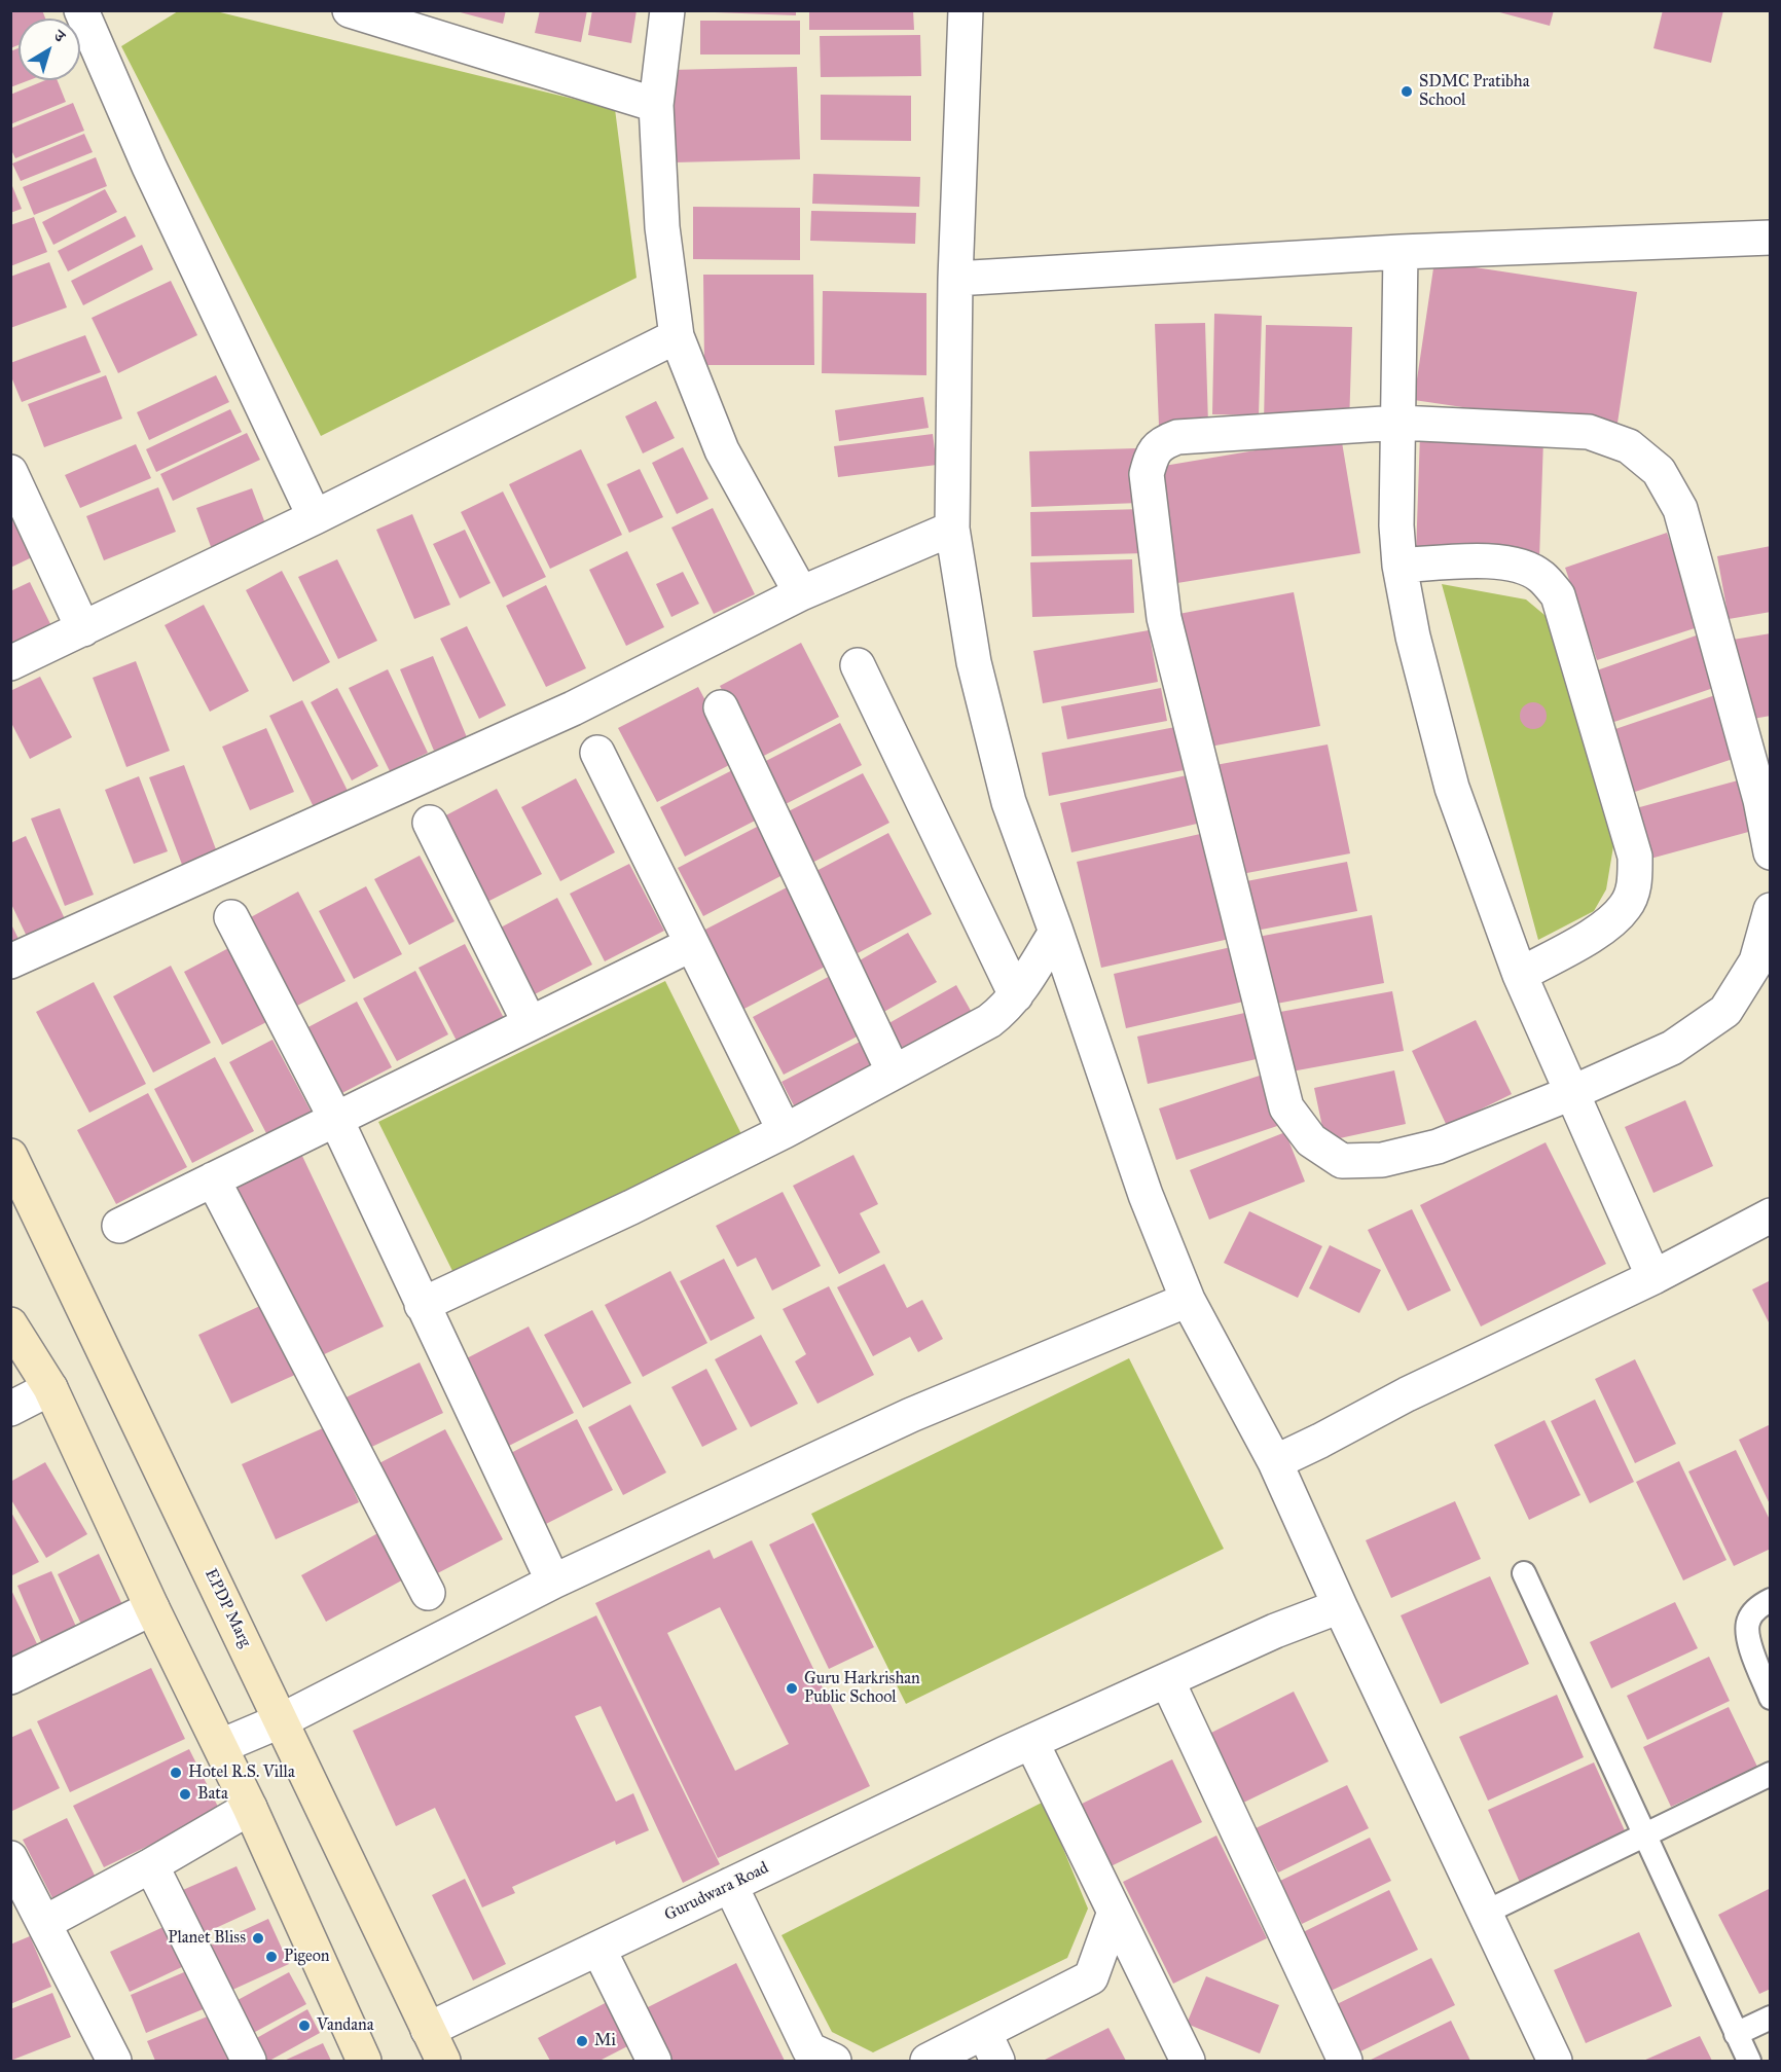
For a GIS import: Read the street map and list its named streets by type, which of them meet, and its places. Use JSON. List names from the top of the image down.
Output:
{
  "streets": {
    "main road": ["EPDP Marg"],
    "street": ["Gurudwara Road"]
  },
  "crossings": [
    ["EPDP Marg", "Gurudwara Road"]
  ],
  "places": [
    "SDMC Pratibha School",
    "Guru Harkrishan Public School",
    "Hotel R.S. Villa",
    "Bata",
    "Planet Bliss",
    "Pigeon",
    "Vandana",
    "Mi"
  ],
  "north": "top right"
}
